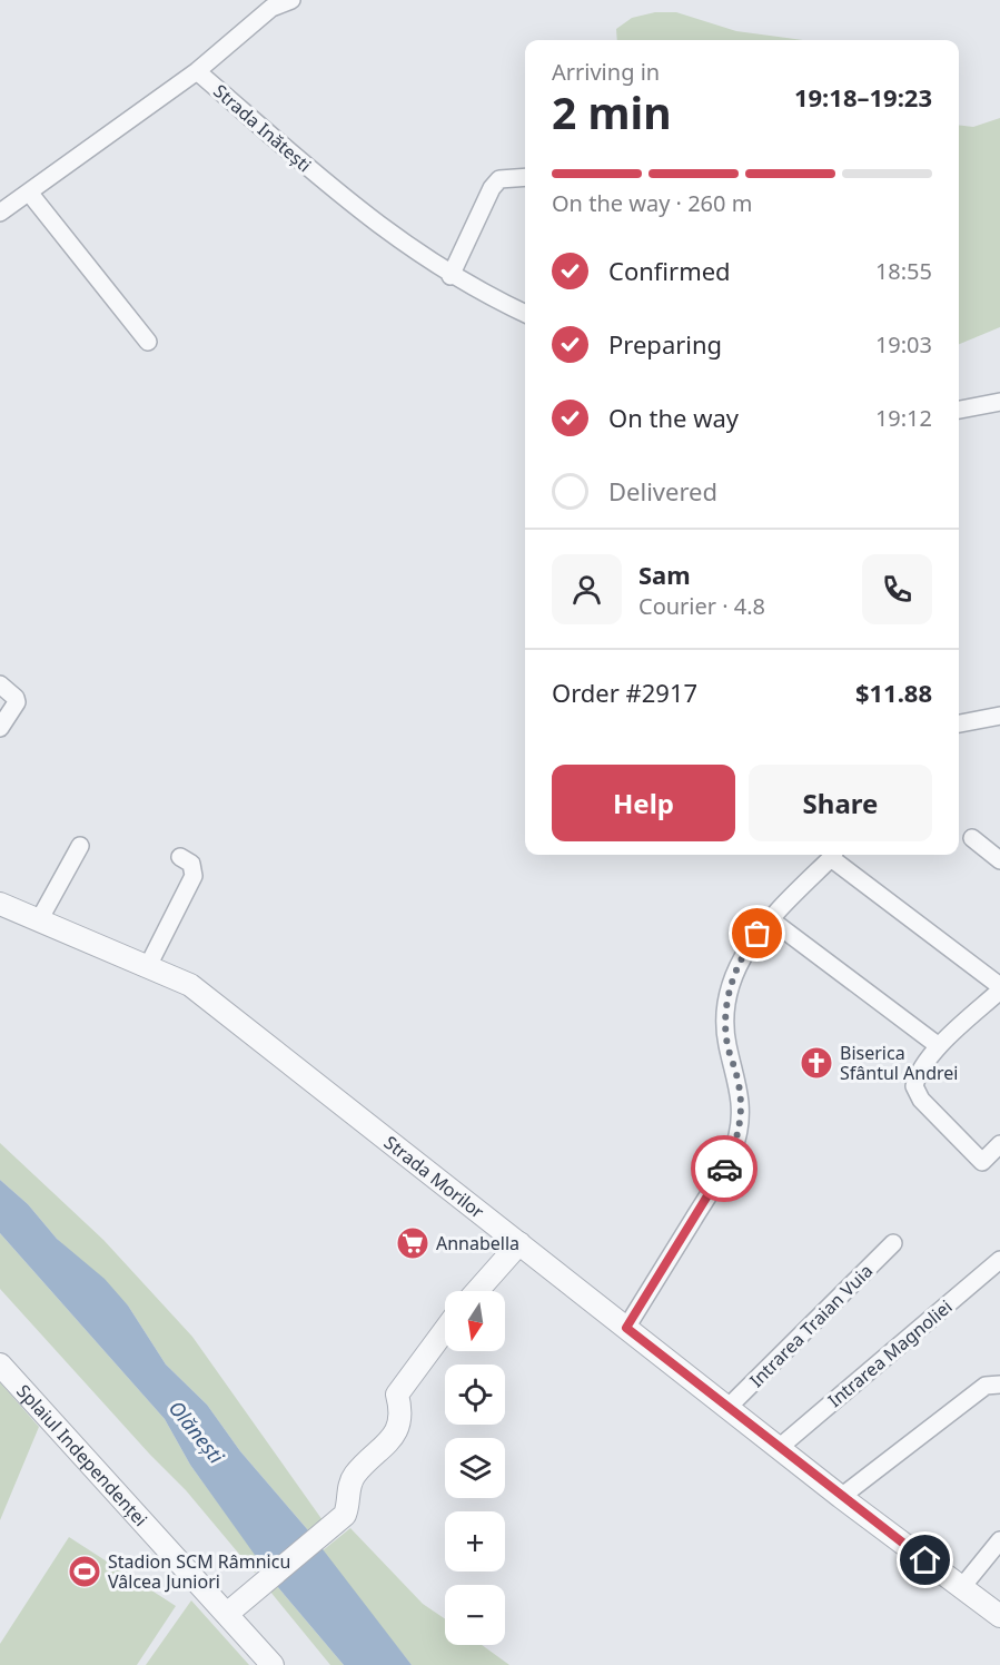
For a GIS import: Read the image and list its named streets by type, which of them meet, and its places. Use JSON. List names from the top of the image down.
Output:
{
  "streets": {
    "street": [
      "Strada Inătești",
      "Strada Morilor",
      "Intrarea Traian Vuia",
      "Intrarea Magnoliei",
      "Splaiul Independenței"
    ]
  },
  "crossings": [
    ["Strada Morilor", "Intrarea Traian Vuia"],
    ["Strada Morilor", "Intrarea Magnoliei"]
  ],
  "water": ["Olănești"],
  "places": {
    "church": ["Biserica Sfântul Andrei"],
    "supermarket": ["Annabella"],
    "sports": ["Stadion SCM Râmnicu Vâlcea Juniori"]
  },
  "north": "bottom",
  "page": {
    "heading": ["2 min", "Arriving in", "19:18–19:23"],
    "panel": [
      "Sam",
      "Courier · 4.8",
      "Order #2917",
      "$11.88"
    ],
    "bar": "On the way · 260 m",
    "list": [
      ["Confirmed", "18:55"],
      ["Preparing", "19:03"],
      ["On the way", "19:12"],
      "Delivered"
    ],
    "buttons": ["Help", "Share"],
    "map_buttons": ["+", "−"]
  }
}
